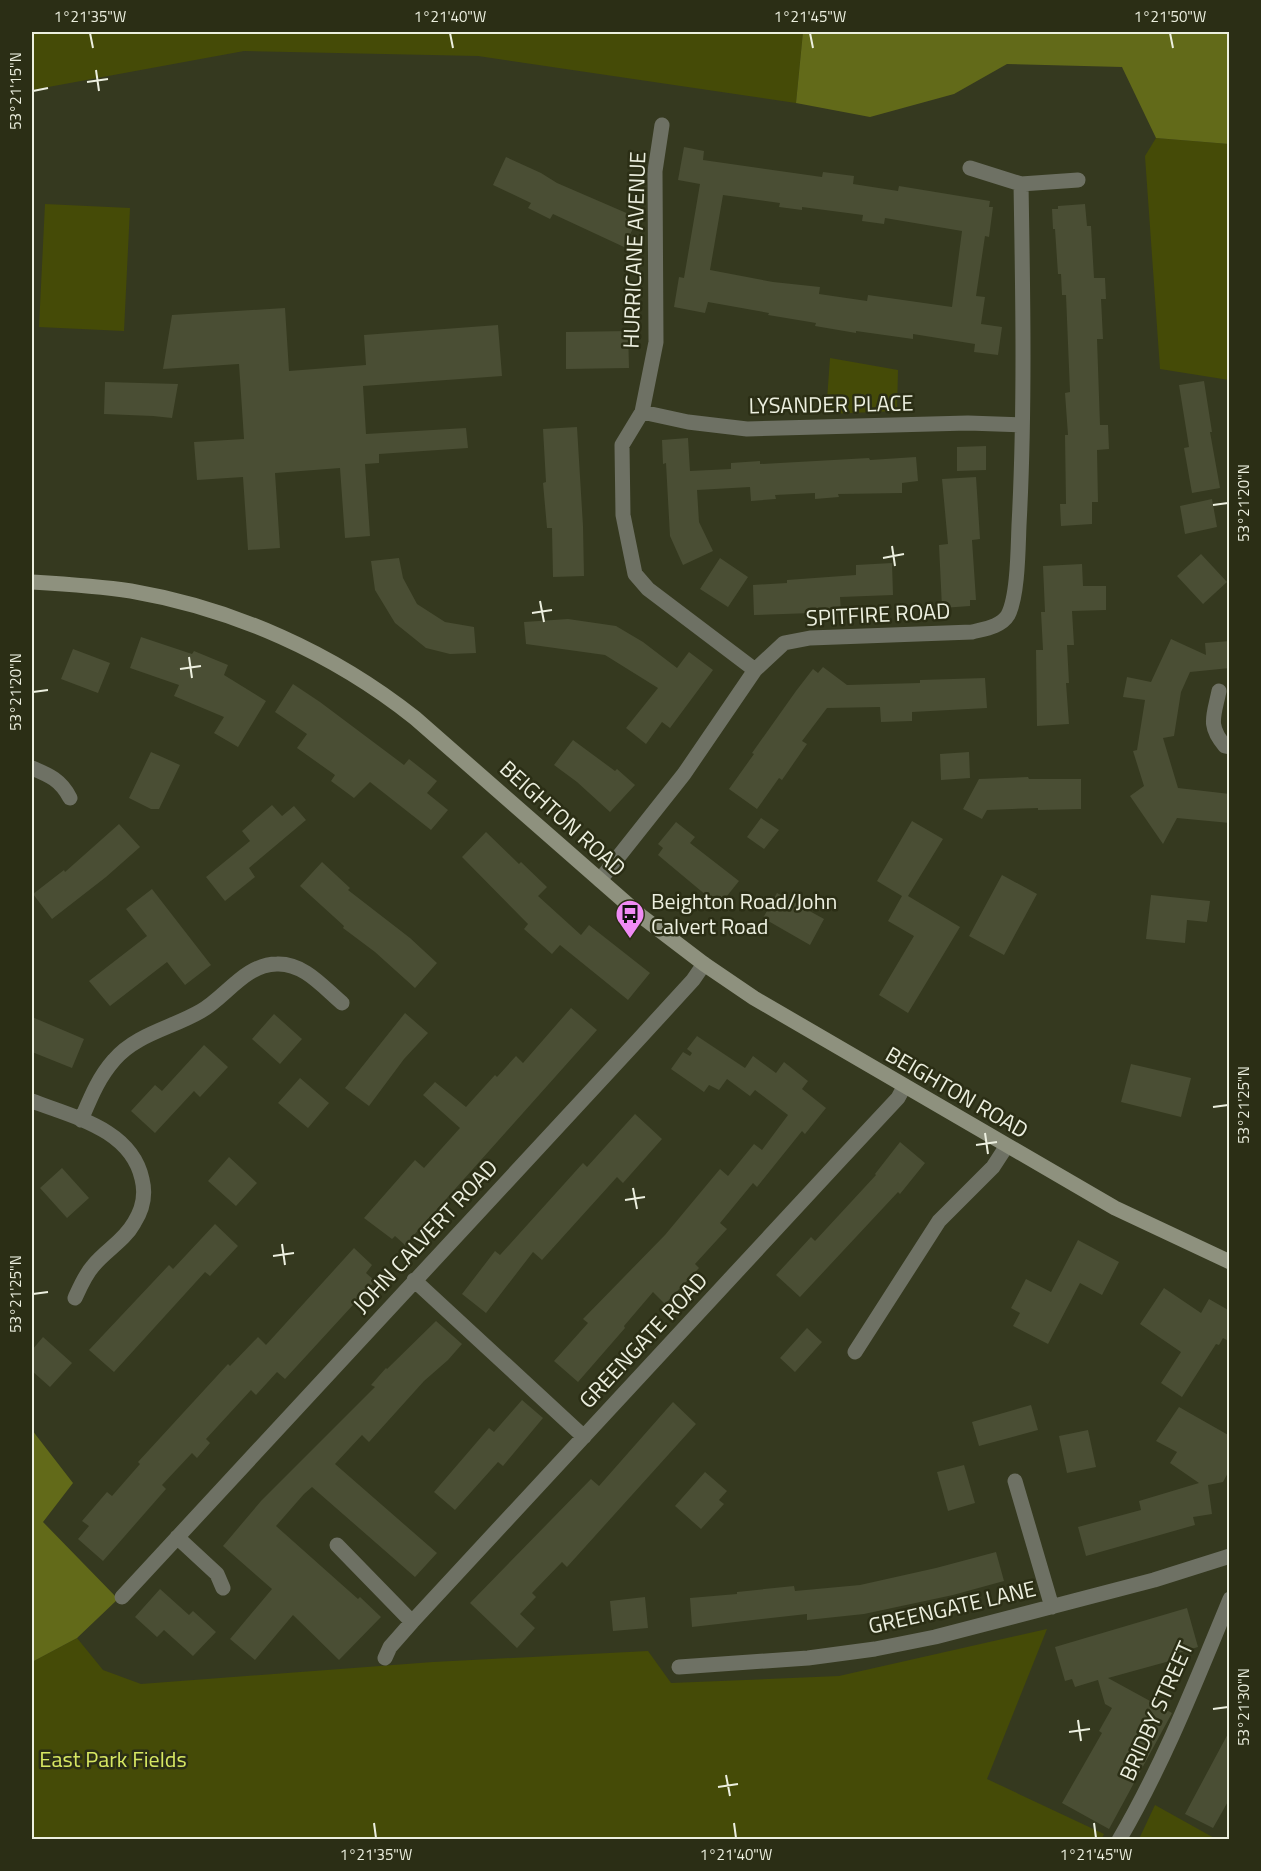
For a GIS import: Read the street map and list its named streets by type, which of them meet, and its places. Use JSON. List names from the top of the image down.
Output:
{
  "streets": {
    "street": [
      "HURRICANE AVENUE",
      "LYSANDER PLACE",
      "SPITFIRE ROAD",
      "BEIGHTON ROAD",
      "JOHN CALVERT ROAD",
      "GREENGATE ROAD",
      "GREENGATE LANE",
      "BRIDBY STREET"
    ]
  },
  "crossings": [
    ["HURRICANE AVENUE", "LYSANDER PLACE"],
    ["HURRICANE AVENUE", "SPITFIRE ROAD"],
    ["LYSANDER PLACE", "SPITFIRE ROAD"],
    ["SPITFIRE ROAD", "BEIGHTON ROAD"],
    ["BEIGHTON ROAD", "JOHN CALVERT ROAD"],
    ["BEIGHTON ROAD", "GREENGATE ROAD"]
  ],
  "parks": ["East Park Fields"],
  "places": {
    "bus stop": ["Beighton Road/John Calvert Road"]
  },
  "coordinates": [
    "1°21'35\"W",
    "1°21'40\"W",
    "1°21'45\"W",
    "1°21'50\"W",
    "53°21'15\"N",
    "53°21'20\"N",
    "53°21'25\"N",
    "53°21'30\"N"
  ]
}
